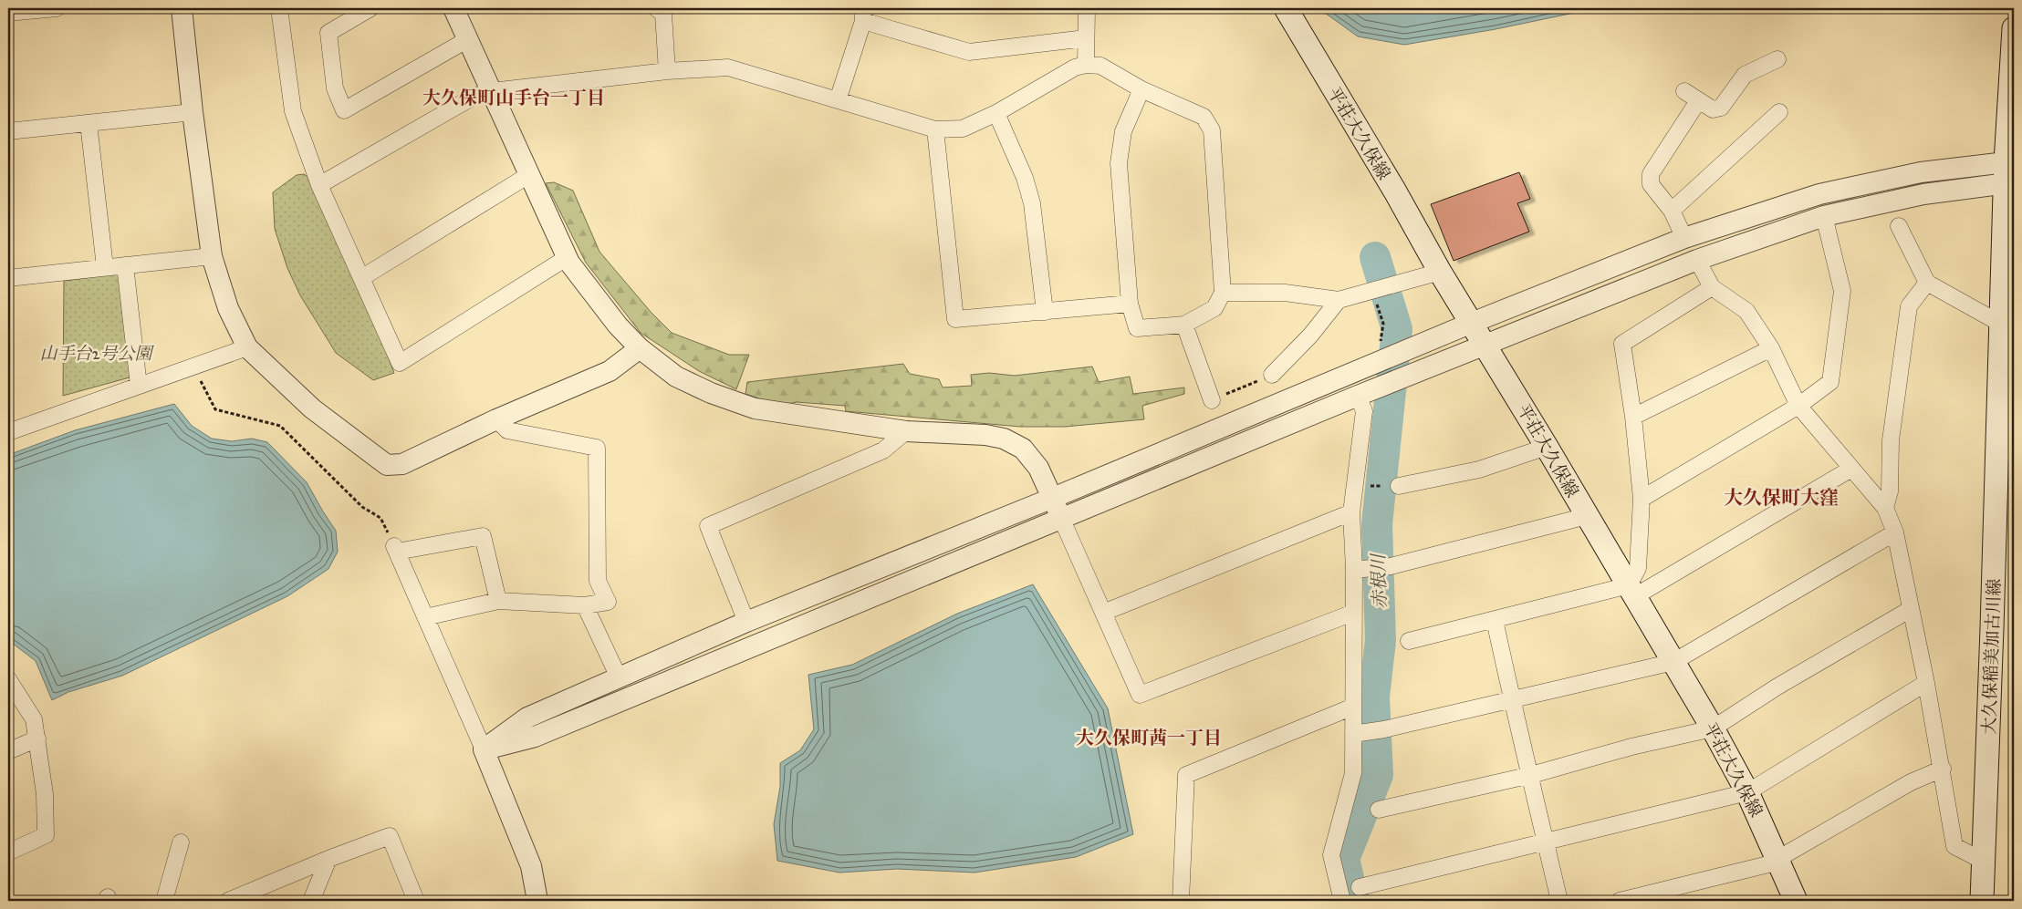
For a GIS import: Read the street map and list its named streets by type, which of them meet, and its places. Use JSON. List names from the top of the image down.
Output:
{
  "streets": {
    "main road": ["平荘大久保線", "大久保稲美加古川線"]
  },
  "districts": ["大久保町山手台一丁目", "大久保町大窪", "大久保町茜一丁目"],
  "water": ["赤根川"],
  "parks": ["山手台2号公園"]
}
